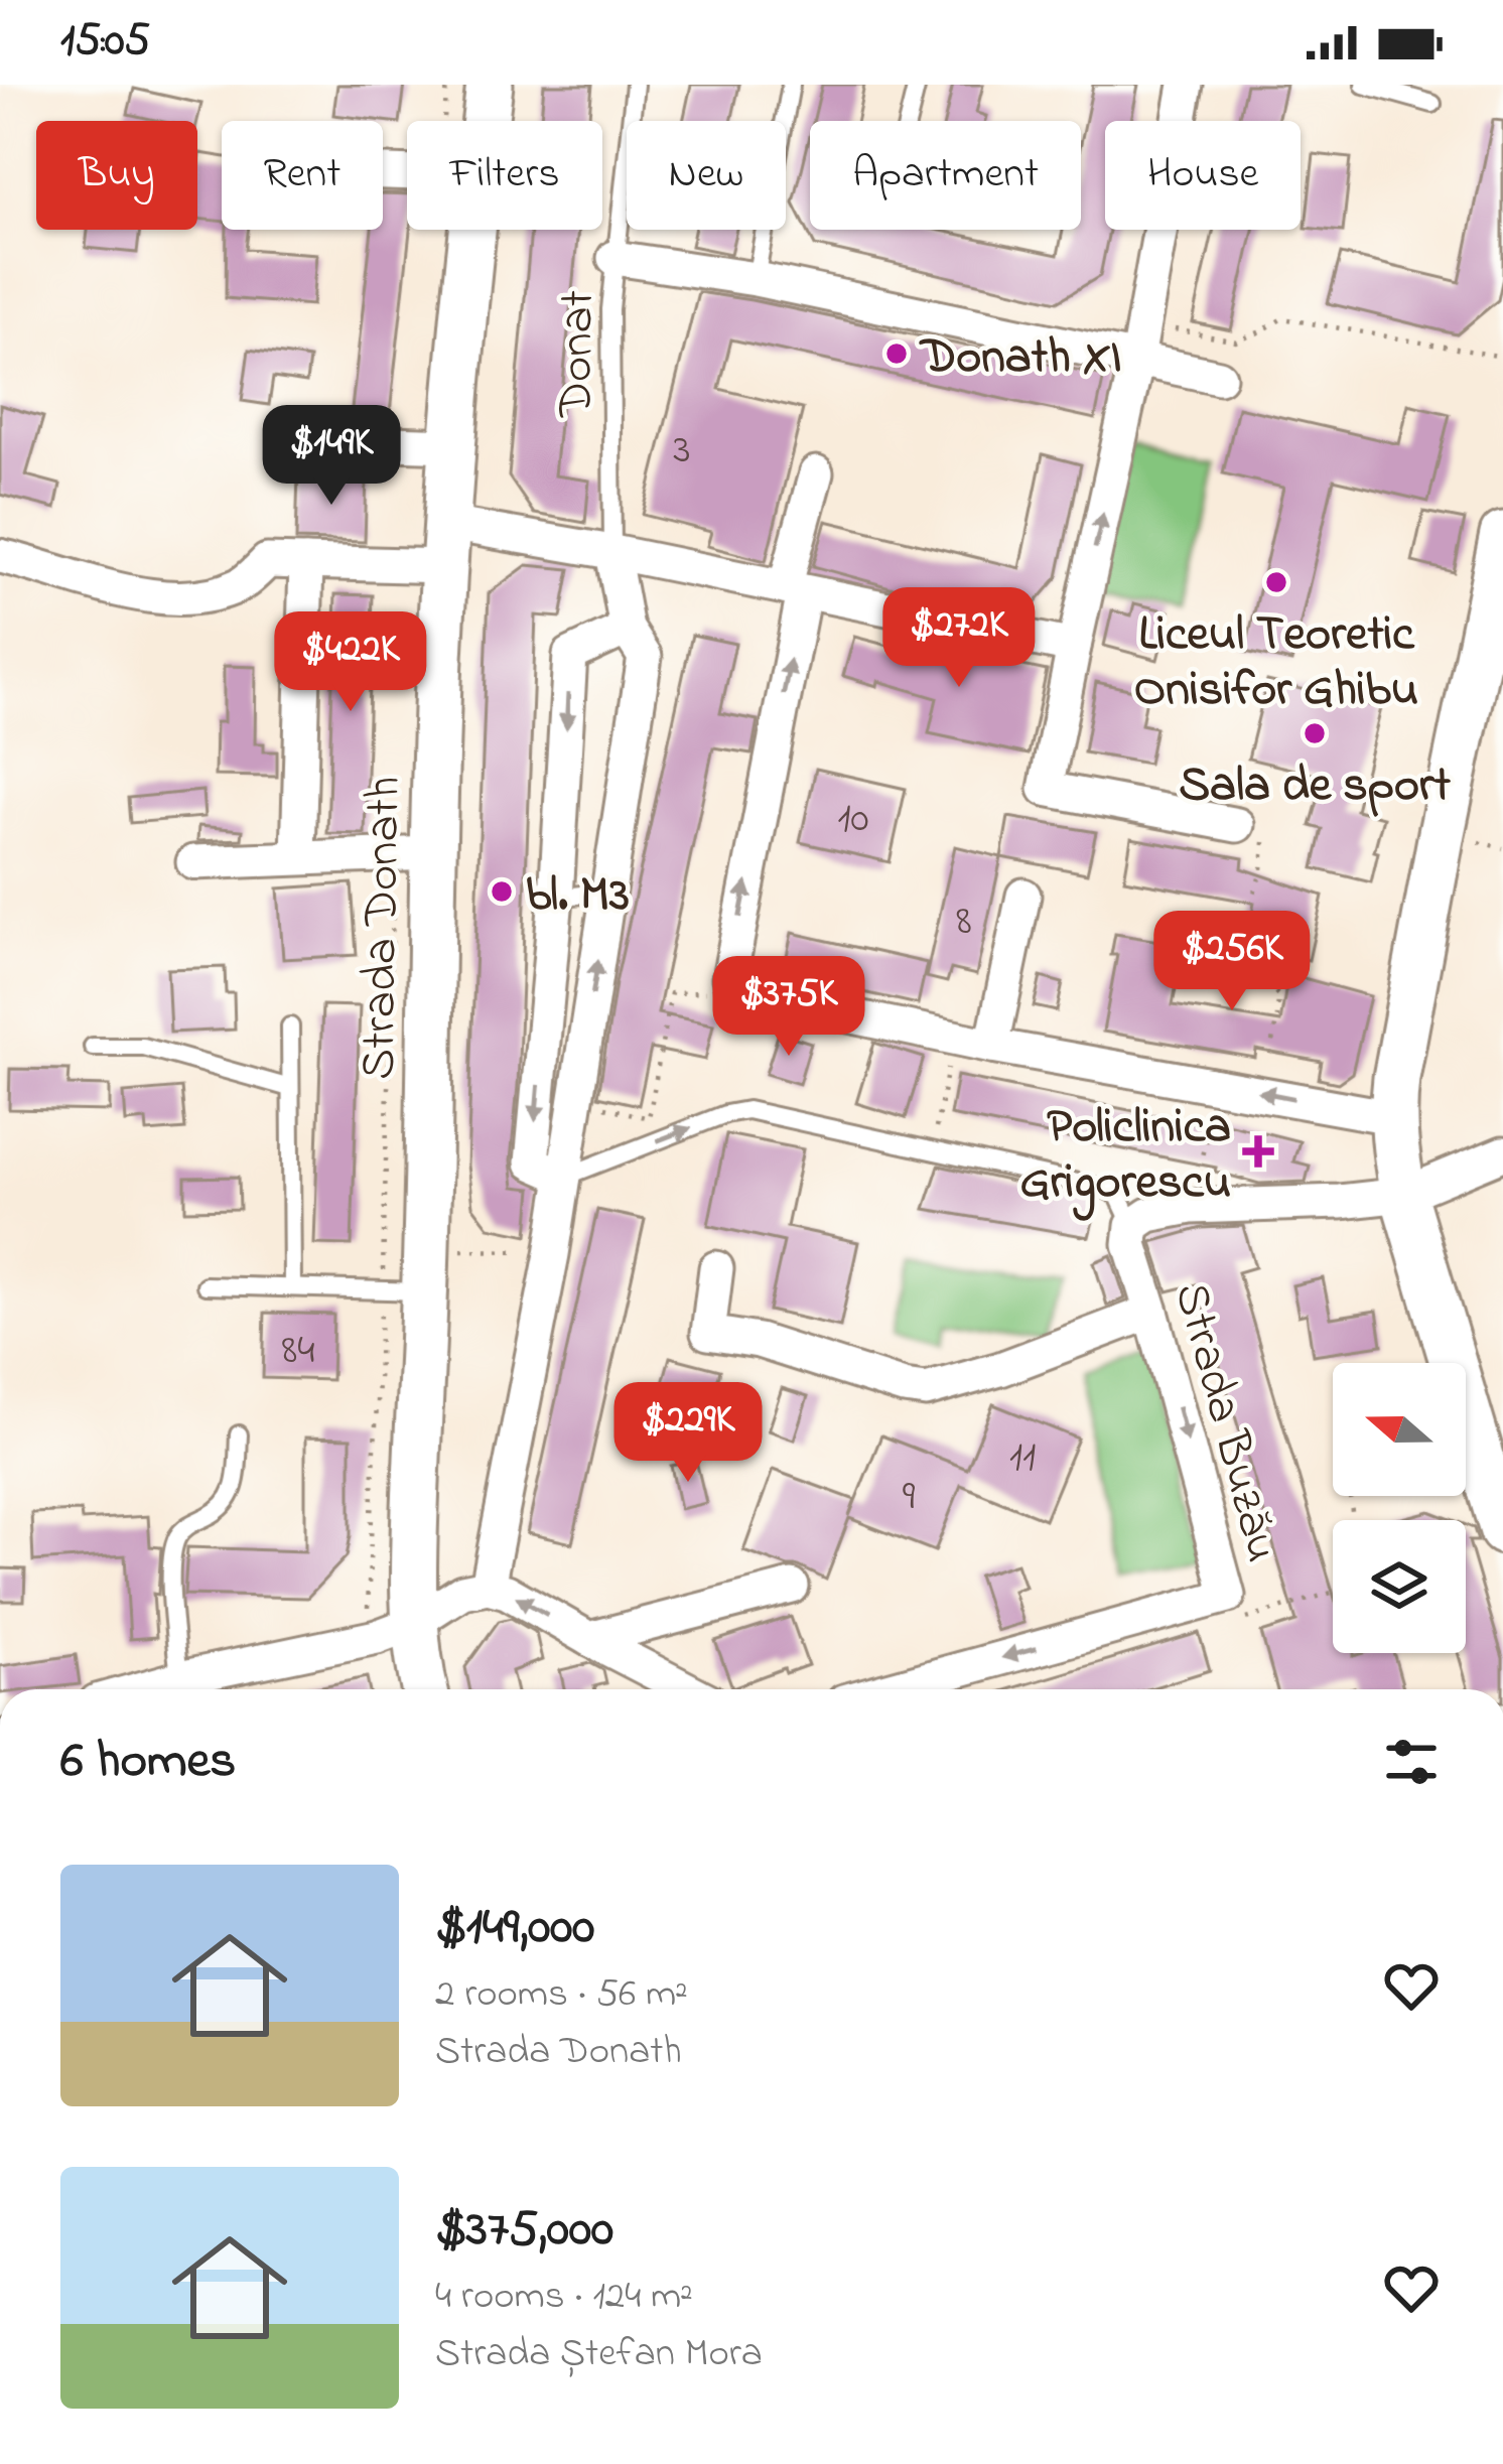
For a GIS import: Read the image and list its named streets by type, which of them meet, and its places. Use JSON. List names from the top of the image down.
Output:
{
  "streets": {
    "main road": ["Strada Donath"],
    "street": ["Strada Buzău"],
    "lane": ["Donat"]
  },
  "places": {
    "other": [
      "Donath XI",
      "Liceul Teoretic Onisifor Ghibu",
      "Sala de sport",
      "bl. M3"
    ],
    "health": ["Policlinica Grigorescu"]
  },
  "house_numbers": [
    "3",
    "10",
    "8",
    "84",
    "11",
    "9"
  ],
  "north": "left",
  "page": {
    "status": "15:05",
    "chip": [
      "Buy",
      "Rent",
      "Filters",
      "New",
      "Apartment",
      "House"
    ],
    "price": [
      "$149K",
      "$272K",
      "$422K",
      "$256K",
      "$375K",
      "$229K"
    ],
    "heading": "6 homes",
    "list": [
      {
        "name": "$149,000",
        "note": "2 rooms · 56 m² · Strada Donath"
      },
      {
        "name": "$375,000",
        "note": "4 rooms · 124 m² · Strada Ștefan Mora"
      }
    ]
  }
}
